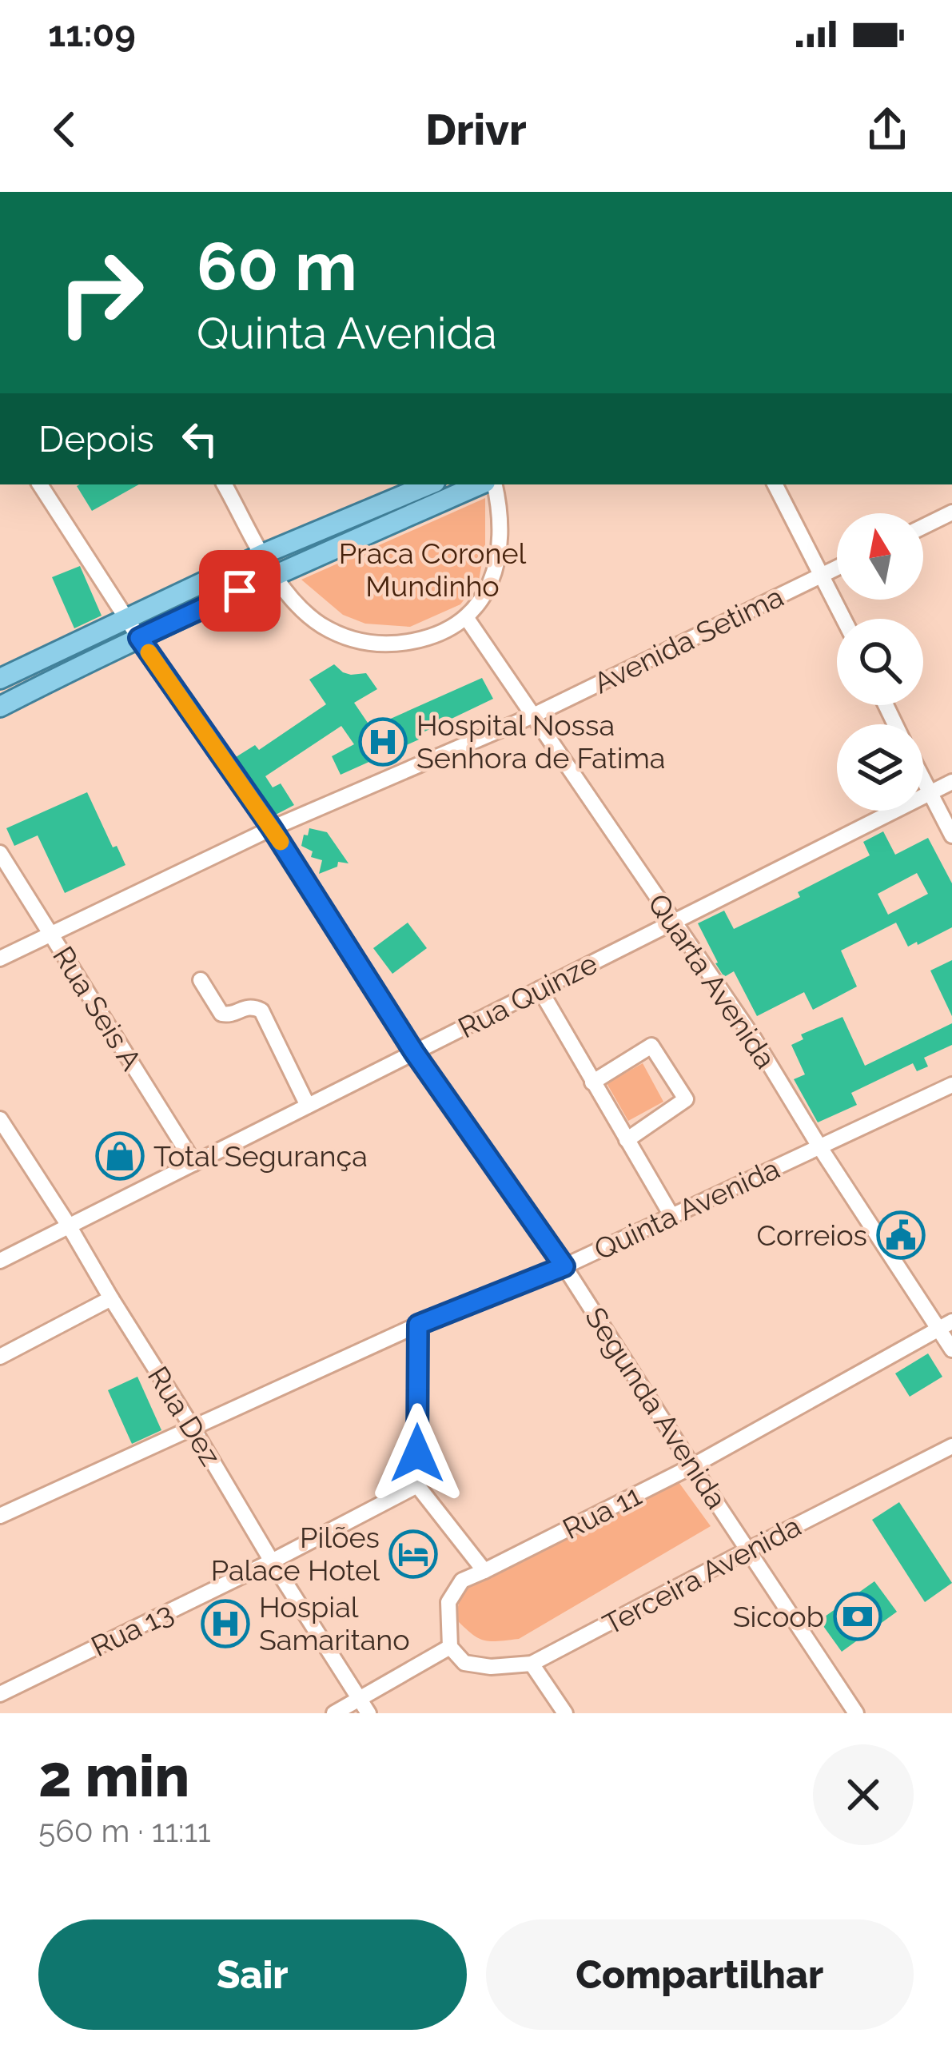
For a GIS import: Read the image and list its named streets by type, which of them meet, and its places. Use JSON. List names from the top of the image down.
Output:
{
  "streets": {
    "street": [
      "Avenida Setima",
      "Quarta Avenida",
      "Rua Quinze",
      "Rua Seis A",
      "Quinta Avenida",
      "Segunda Avenida",
      "Rua Dez",
      "Rua 11",
      "Terceira Avenida",
      "Rua 13"
    ]
  },
  "crossings": [
    ["Avenida Setima", "Quarta Avenida"],
    ["Avenida Setima", "Rua Seis A"],
    ["Avenida Setima", "Segunda Avenida"],
    ["Quarta Avenida", "Rua Quinze"],
    ["Quarta Avenida", "Quinta Avenida"],
    ["Quarta Avenida", "Rua 11"],
    ["Rua Quinze", "Rua Seis A"],
    ["Rua Quinze", "Segunda Avenida"],
    ["Rua Quinze", "Rua Dez"],
    ["Quinta Avenida", "Segunda Avenida"],
    ["Quinta Avenida", "Rua Dez"],
    ["Segunda Avenida", "Rua 11"],
    ["Segunda Avenida", "Terceira Avenida"],
    ["Rua Dez", "Rua 13"],
    ["Rua 11", "Terceira Avenida"]
  ],
  "parks": ["Praca Coronel Mundinho"],
  "places": {
    "hospital": ["Hospital Nossa Senhora de Fatima", "Hospial Samaritano"],
    "shop": ["Total Segurança"],
    "public building": ["Correios"],
    "hotel": ["Pilões Palace Hotel"],
    "bank": ["Sicoob"]
  },
  "north": "top",
  "page": {
    "status": "11:09",
    "header": "Drivr",
    "turn": ["60 m", "Quinta Avenida"],
    "then": "Depois",
    "heading": ["2 min", "560 m · 11:11"],
    "buttons": ["Sair", "Compartilhar"]
  }
}
